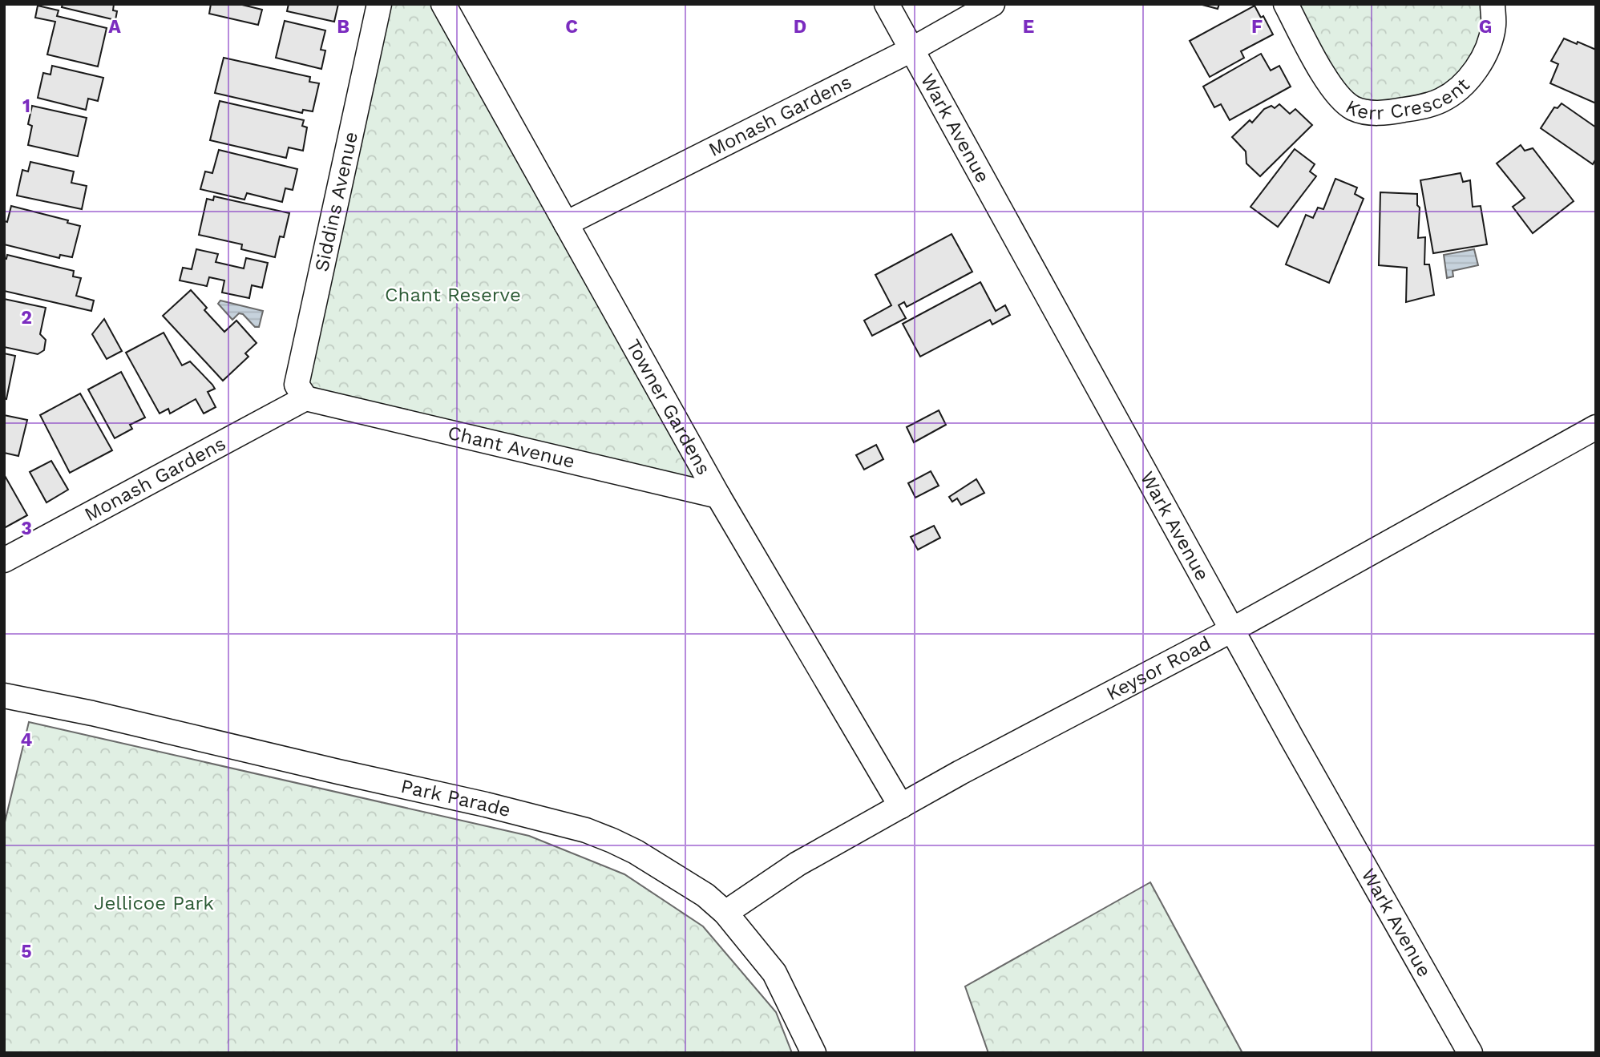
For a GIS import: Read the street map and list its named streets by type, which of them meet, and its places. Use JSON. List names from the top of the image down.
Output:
{
  "streets": {
    "street": [
      "Kerr Crescent",
      "Monash Gardens",
      "Wark Avenue",
      "Siddins Avenue",
      "Towner Gardens",
      "Chant Avenue",
      "Keysor Road",
      "Park Parade"
    ]
  },
  "crossings": [
    ["Monash Gardens", "Wark Avenue"],
    ["Monash Gardens", "Siddins Avenue"],
    ["Monash Gardens", "Towner Gardens"],
    ["Monash Gardens", "Chant Avenue"],
    ["Wark Avenue", "Keysor Road"],
    ["Siddins Avenue", "Chant Avenue"],
    ["Towner Gardens", "Chant Avenue"],
    ["Towner Gardens", "Keysor Road"],
    ["Keysor Road", "Park Parade"]
  ],
  "parks": ["Chant Reserve", "Jellicoe Park"],
  "grid": {
    "columns": [
      "A",
      "B",
      "C",
      "D",
      "E",
      "F",
      "G"
    ],
    "rows": [
      "1",
      "2",
      "3",
      "4",
      "5"
    ]
  }
}
